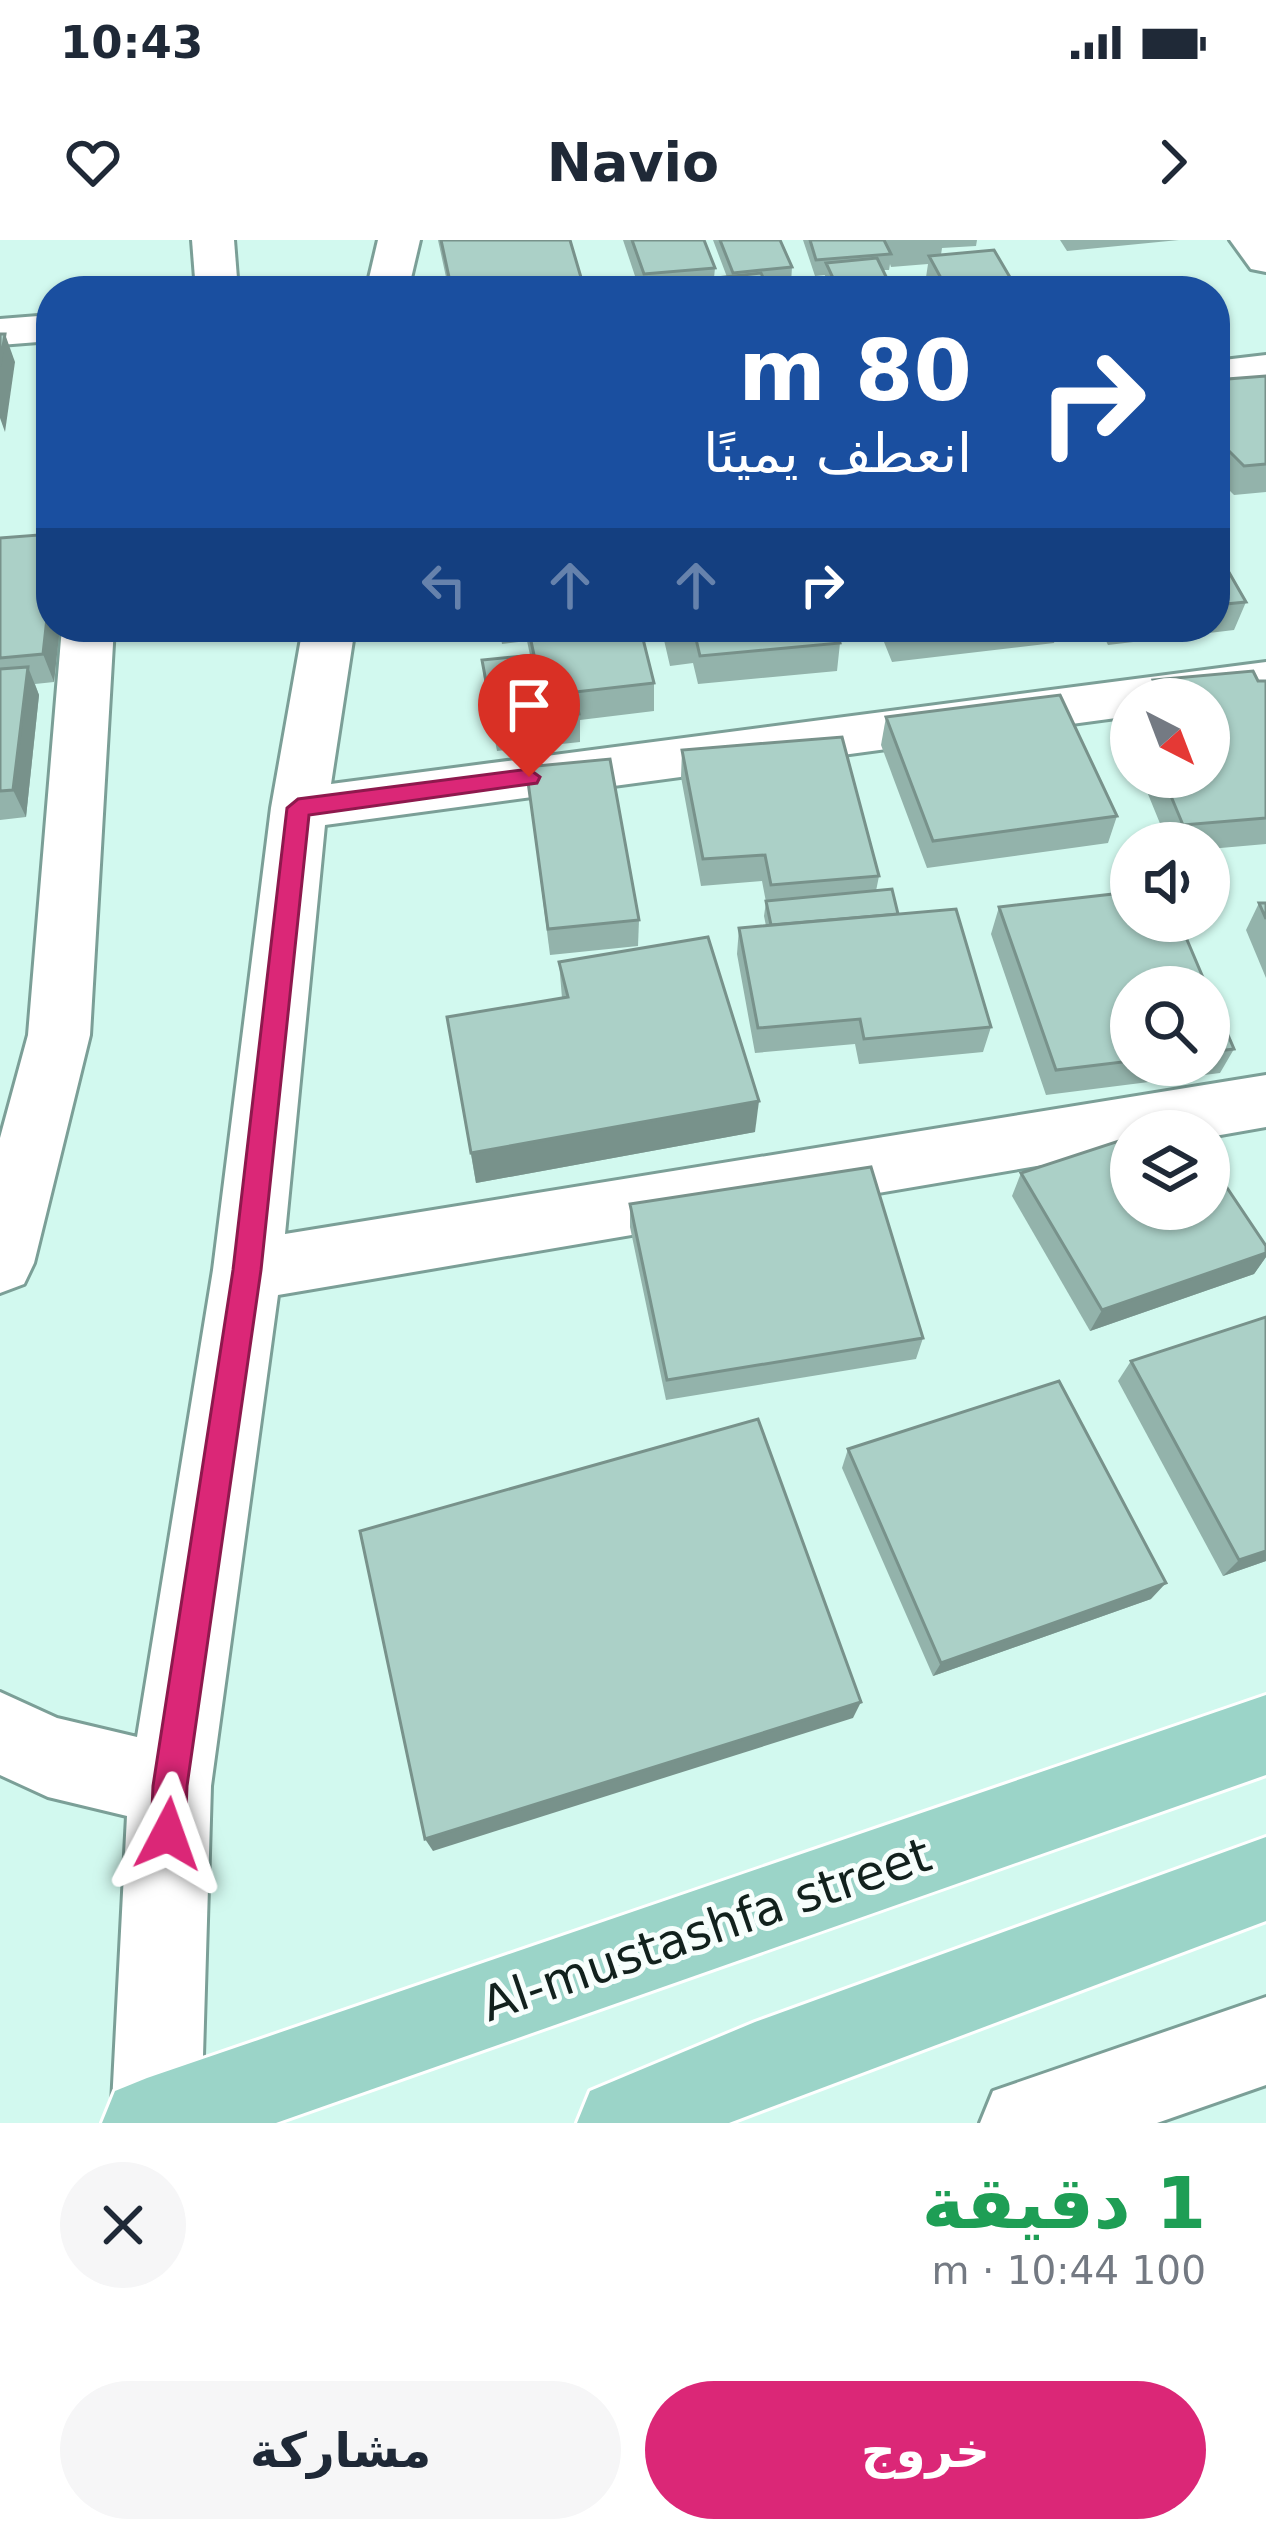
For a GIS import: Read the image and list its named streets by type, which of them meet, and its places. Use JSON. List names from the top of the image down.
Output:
{
  "streets": {
    "main road": ["Al-mustashfa street"]
  },
  "north": "bottom right",
  "page": {
    "status": "10:43",
    "header": "Navio",
    "turn": ["80 m", "انعطف يمينًا"],
    "heading": ["1 دقيقة", "100 m · 10:44"],
    "buttons": ["خروج", "مشاركة"]
  }
}
